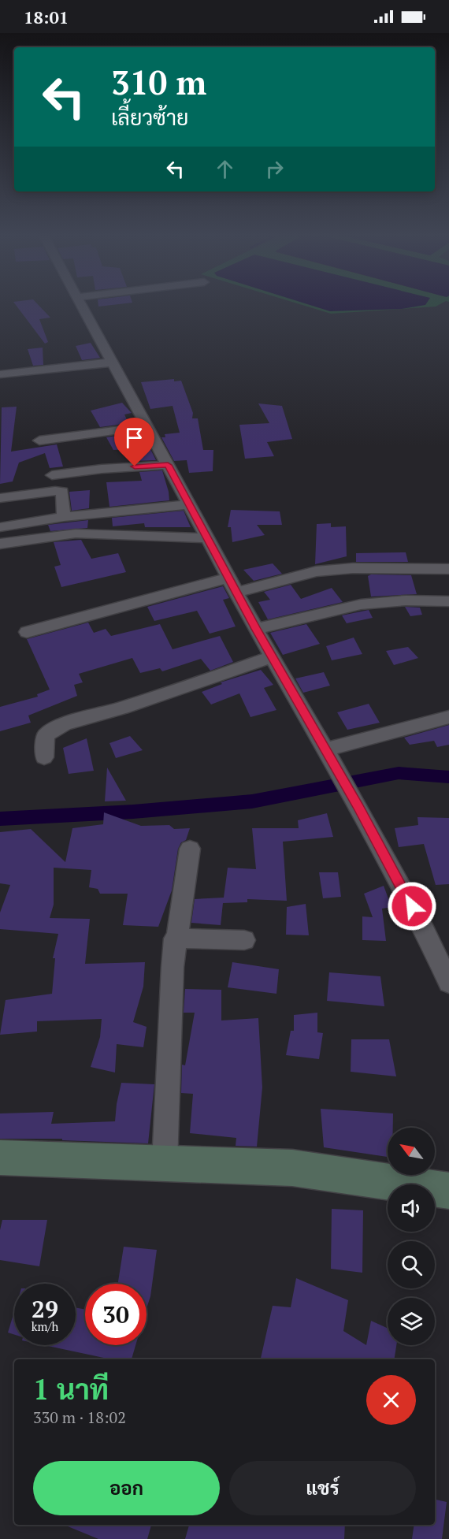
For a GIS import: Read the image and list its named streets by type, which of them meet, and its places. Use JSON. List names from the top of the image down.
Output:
{
  "north": "top left",
  "page": {
    "status": "18:01",
    "turn": ["310 m", "เลี้ยวซ้าย"],
    "speed": "29 km/h",
    "limit": "30",
    "heading": ["1 นาที", "330 m · 18:02"],
    "buttons": ["ออก", "แชร์"]
  }
}
